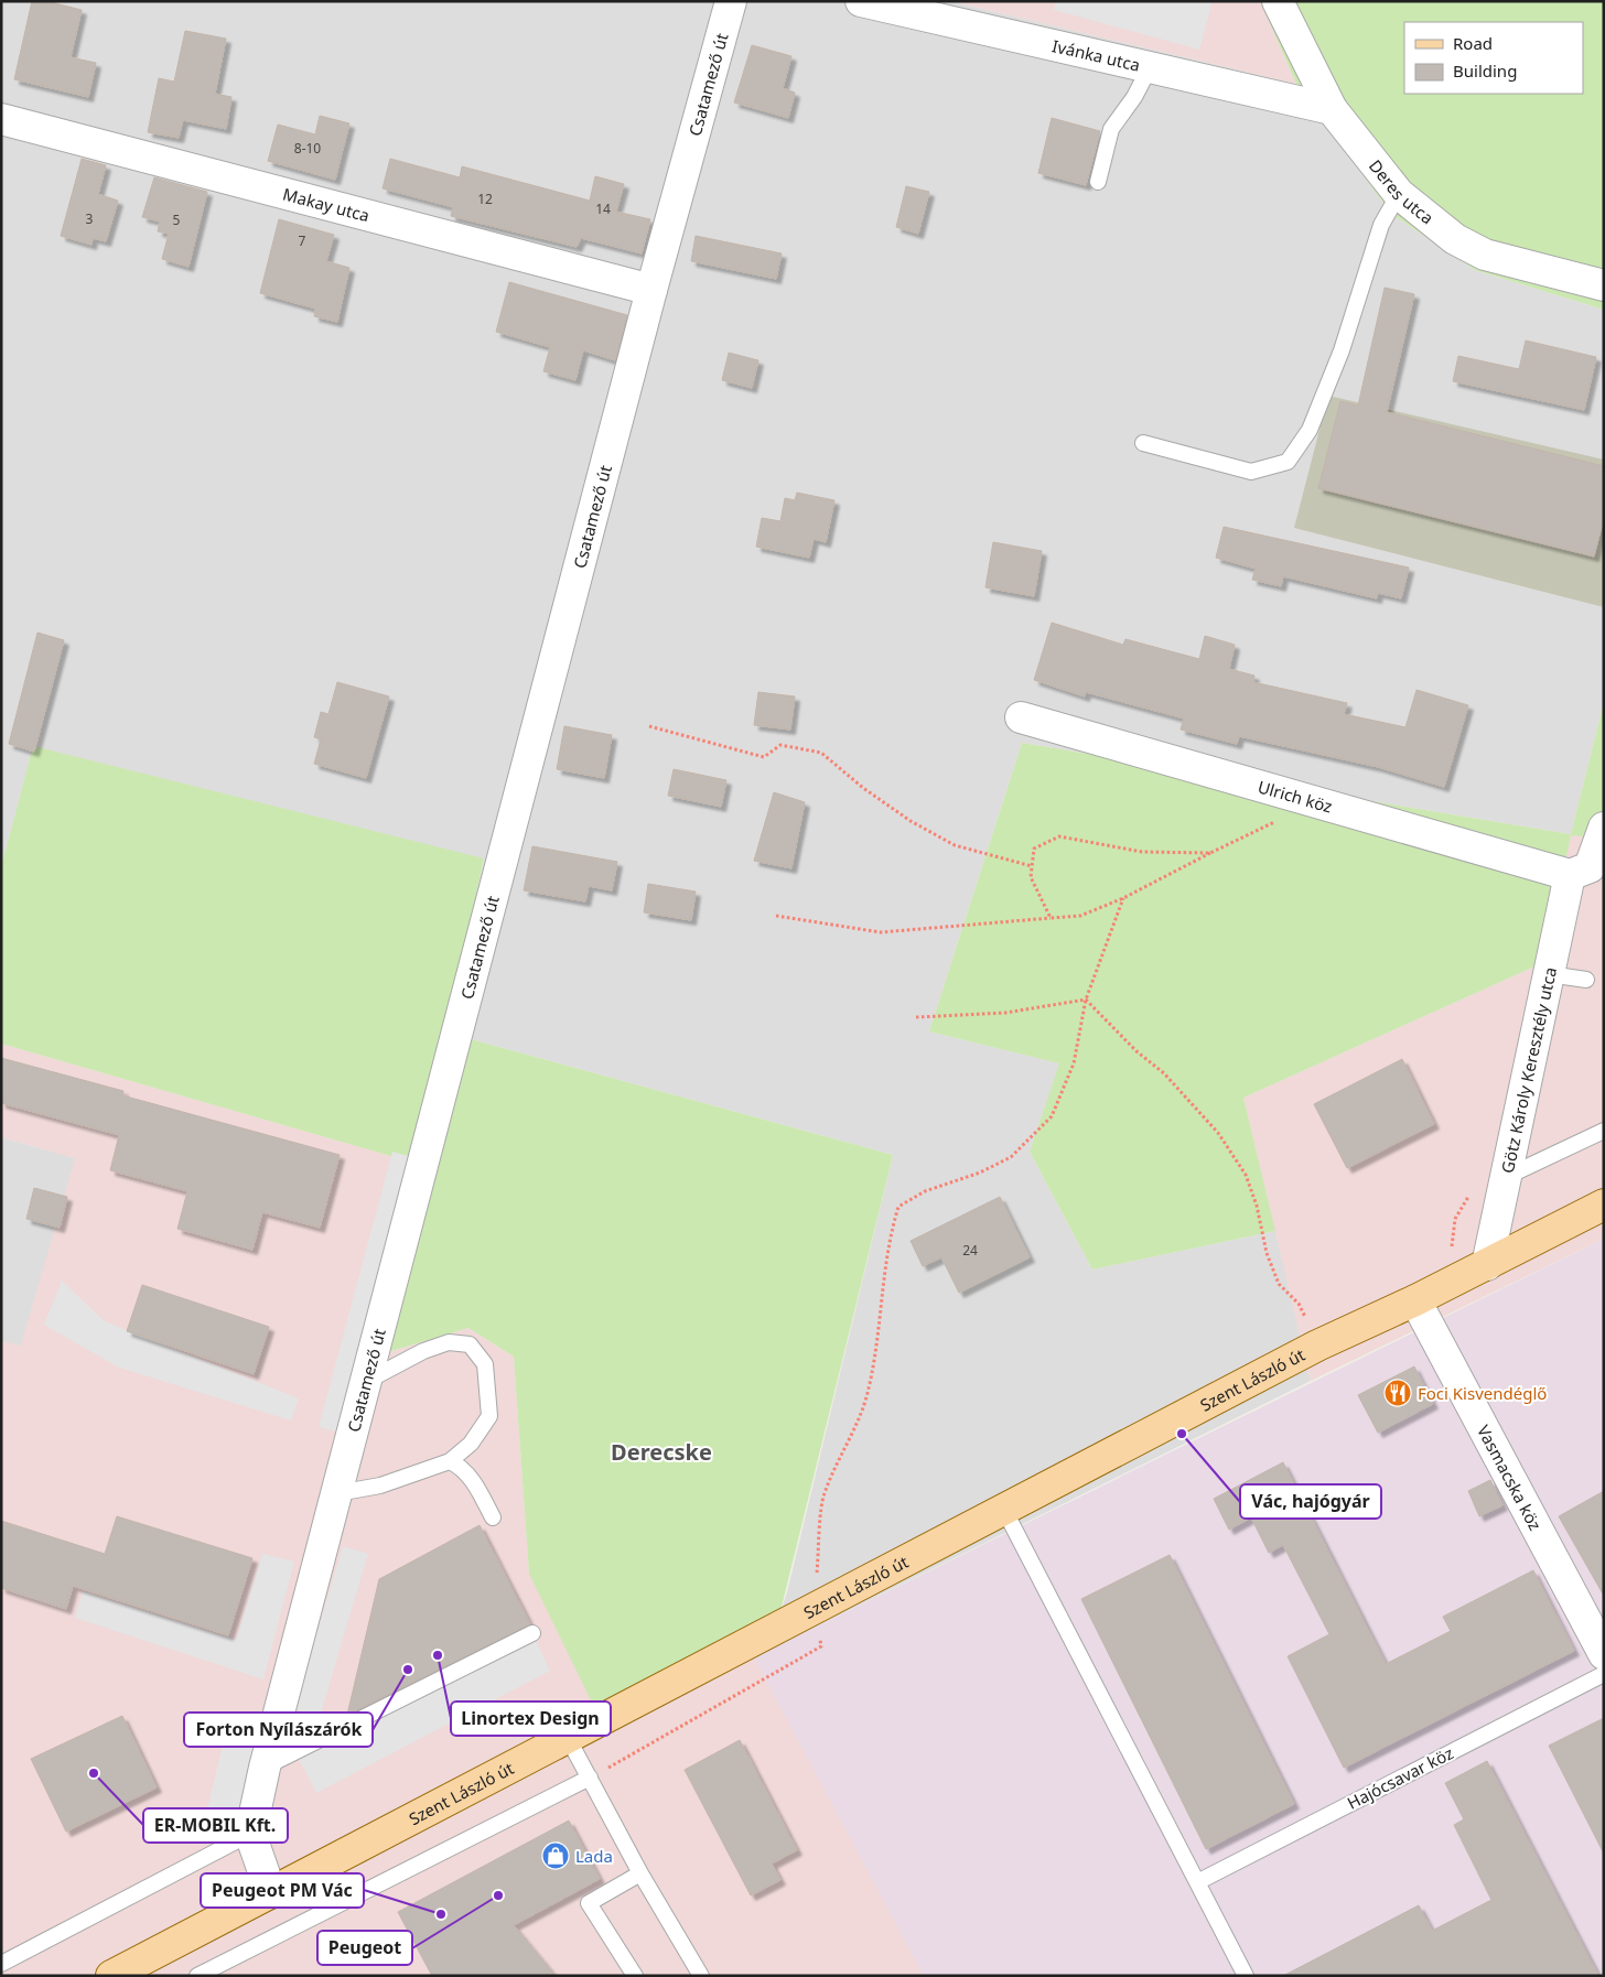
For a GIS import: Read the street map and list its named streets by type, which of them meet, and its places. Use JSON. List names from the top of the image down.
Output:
{
  "streets": {
    "main road": ["Szent László út"],
    "street": [
      "Ivánka utca",
      "Csatamező út",
      "Deres utca",
      "Makay utca",
      "Ulrich köz",
      "Götz Károly Keresztély utca",
      "Vasmacska köz"
    ],
    "lane": ["Hajócsavar köz"]
  },
  "crossings": [
    ["Ivánka utca", "Deres utca"],
    ["Csatamező út", "Makay utca"],
    ["Ulrich köz", "Götz Károly Keresztély utca"],
    ["Götz Károly Keresztély utca", "Szent László út"],
    ["Szent László út", "Vasmacska köz"]
  ],
  "districts": ["Derecske"],
  "places": {
    "restaurant": ["Foci Kisvendéglő"],
    "other": [
      "Vác, hajógyár",
      "Linortex Design",
      "Forton Nyílászárók",
      "ER-MOBIL Kft.",
      "Peugeot",
      "Peugeot PM Vác"
    ],
    "shop": ["Lada"]
  },
  "house_numbers": [
    "8-10",
    "12",
    "14",
    "3",
    "5",
    "7",
    "24"
  ],
  "legend": ["Road", "Building"]
}
